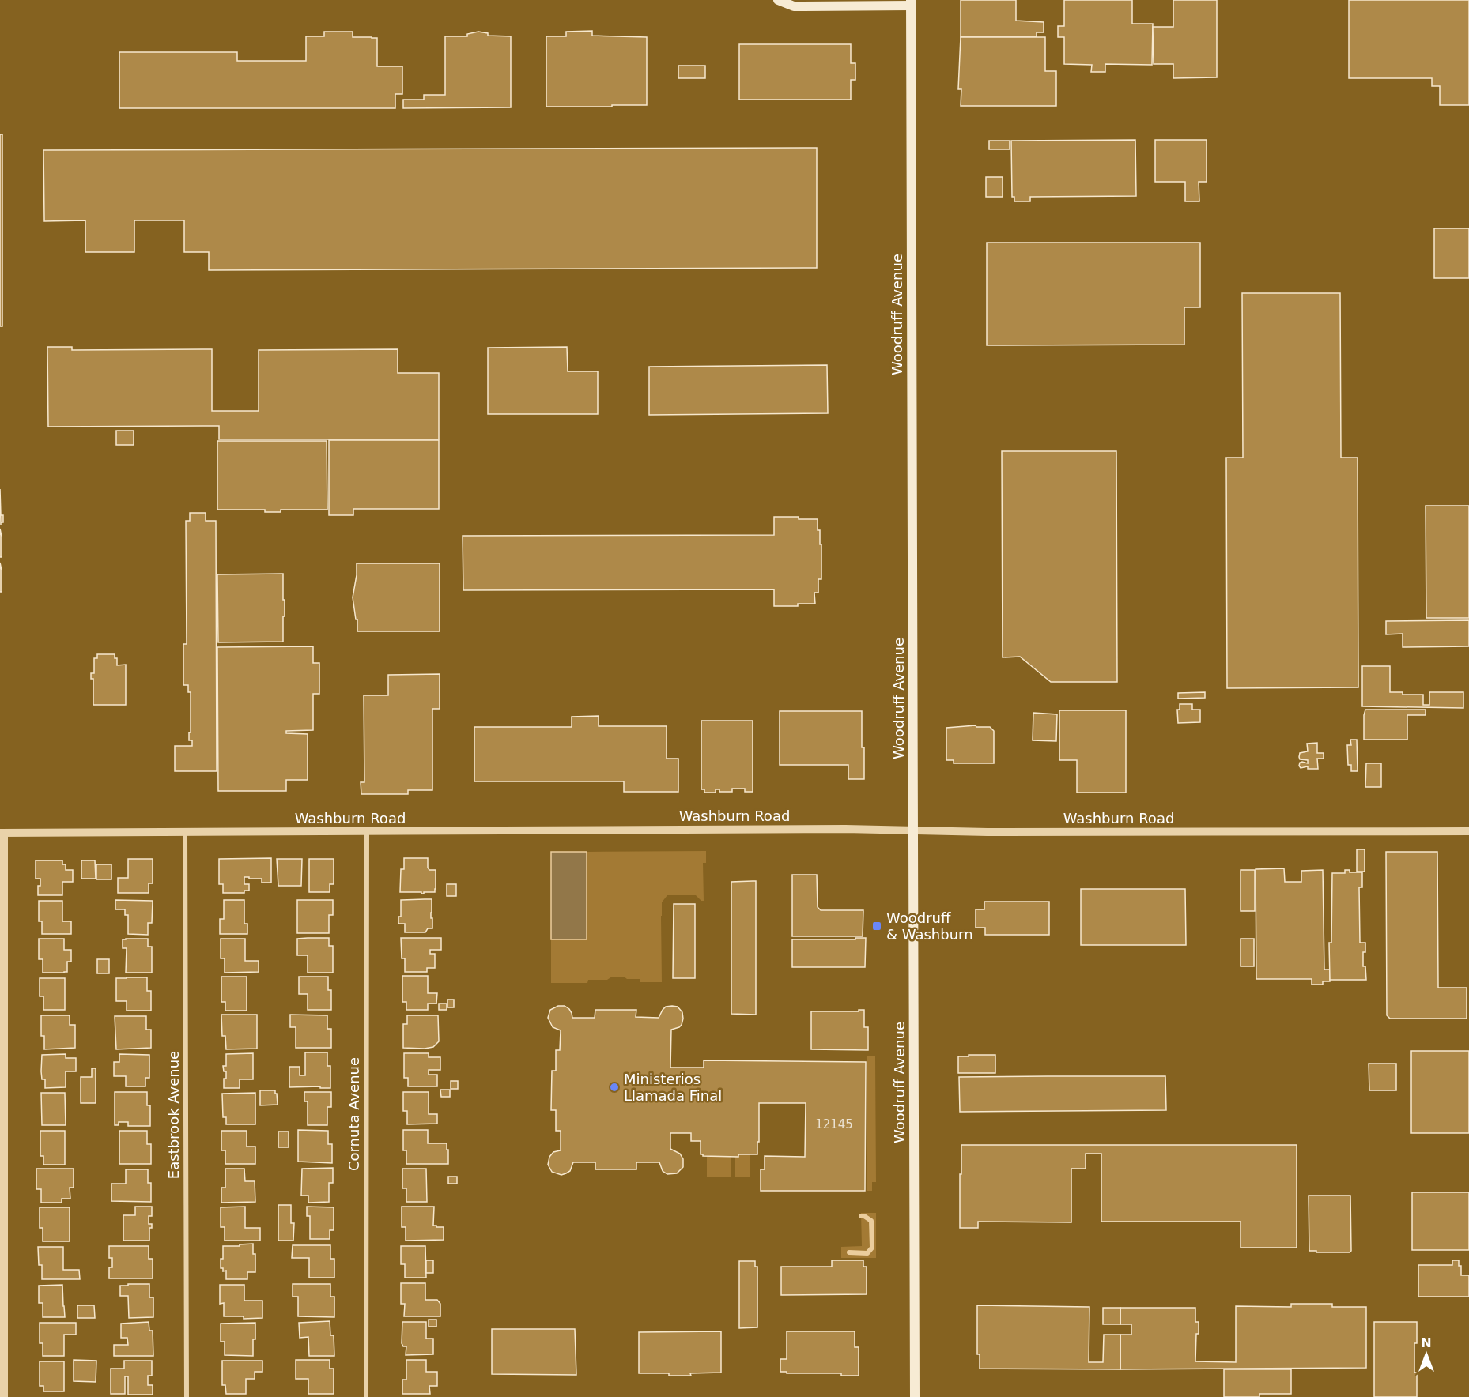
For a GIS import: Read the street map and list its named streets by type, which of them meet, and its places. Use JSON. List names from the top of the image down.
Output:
{
  "streets": {
    "main road": ["Woodruff Avenue"],
    "street": ["Washburn Road", "Cornuta Avenue", "Eastbrook Avenue"]
  },
  "crossings": [
    ["Woodruff Avenue", "Washburn Road"],
    ["Washburn Road", "Cornuta Avenue"],
    ["Washburn Road", "Eastbrook Avenue"]
  ],
  "places": {
    "transit": ["Woodruff & Washburn"],
    "other": ["Ministerios Llamada Final"]
  },
  "house_numbers": ["12145"],
  "north": "top"
}
